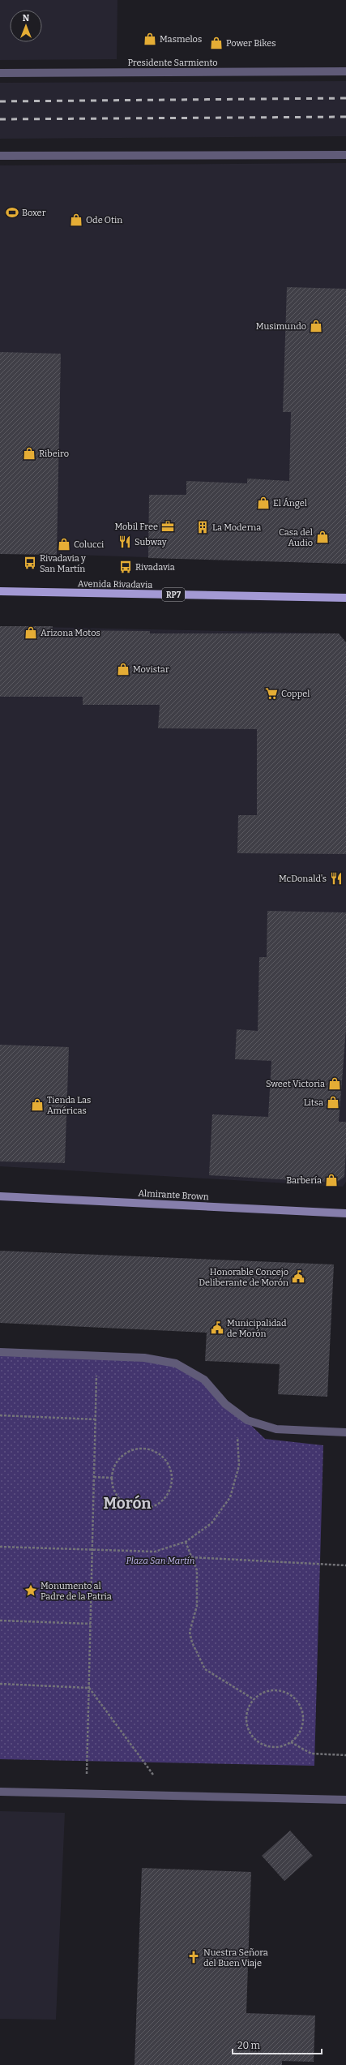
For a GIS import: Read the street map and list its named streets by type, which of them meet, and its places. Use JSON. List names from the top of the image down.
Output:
{
  "streets": {
    "main road": ["Avenida Rivadavia", "RP7"],
    "street": ["Presidente Sarmiento", "Almirante Brown"]
  },
  "districts": ["Morón"],
  "parks": ["Plaza San Martín"],
  "places": {
    "shop": [
      "Masmelos",
      "Power Bikes",
      "Ode Otin",
      "Musimundo",
      "Ribeiro",
      "El Ángel",
      "Casa del Audio",
      "Colucci",
      "Arizona Motos",
      "Movistar",
      "Sweet Victoria",
      "Litsa",
      "Tienda Las Américas",
      "Barbería"
    ],
    "sports": ["Boxer"],
    "office": ["Mobil Free"],
    "building": ["La Moderna"],
    "restaurant": ["Subway", "McDonald's"],
    "bus stop": ["Rivadavia y San Martín", "Rivadavia"],
    "supermarket": ["Coppel"],
    "public building": ["Honorable Concejo Deliberante de Morón", "Municipalidad de Morón"],
    "place": ["Monumento al Padre de la Patria"],
    "church": ["Nuestra Señora del Buen Viaje"]
  },
  "scale_bar": "20 m",
  "north": "top"
}
